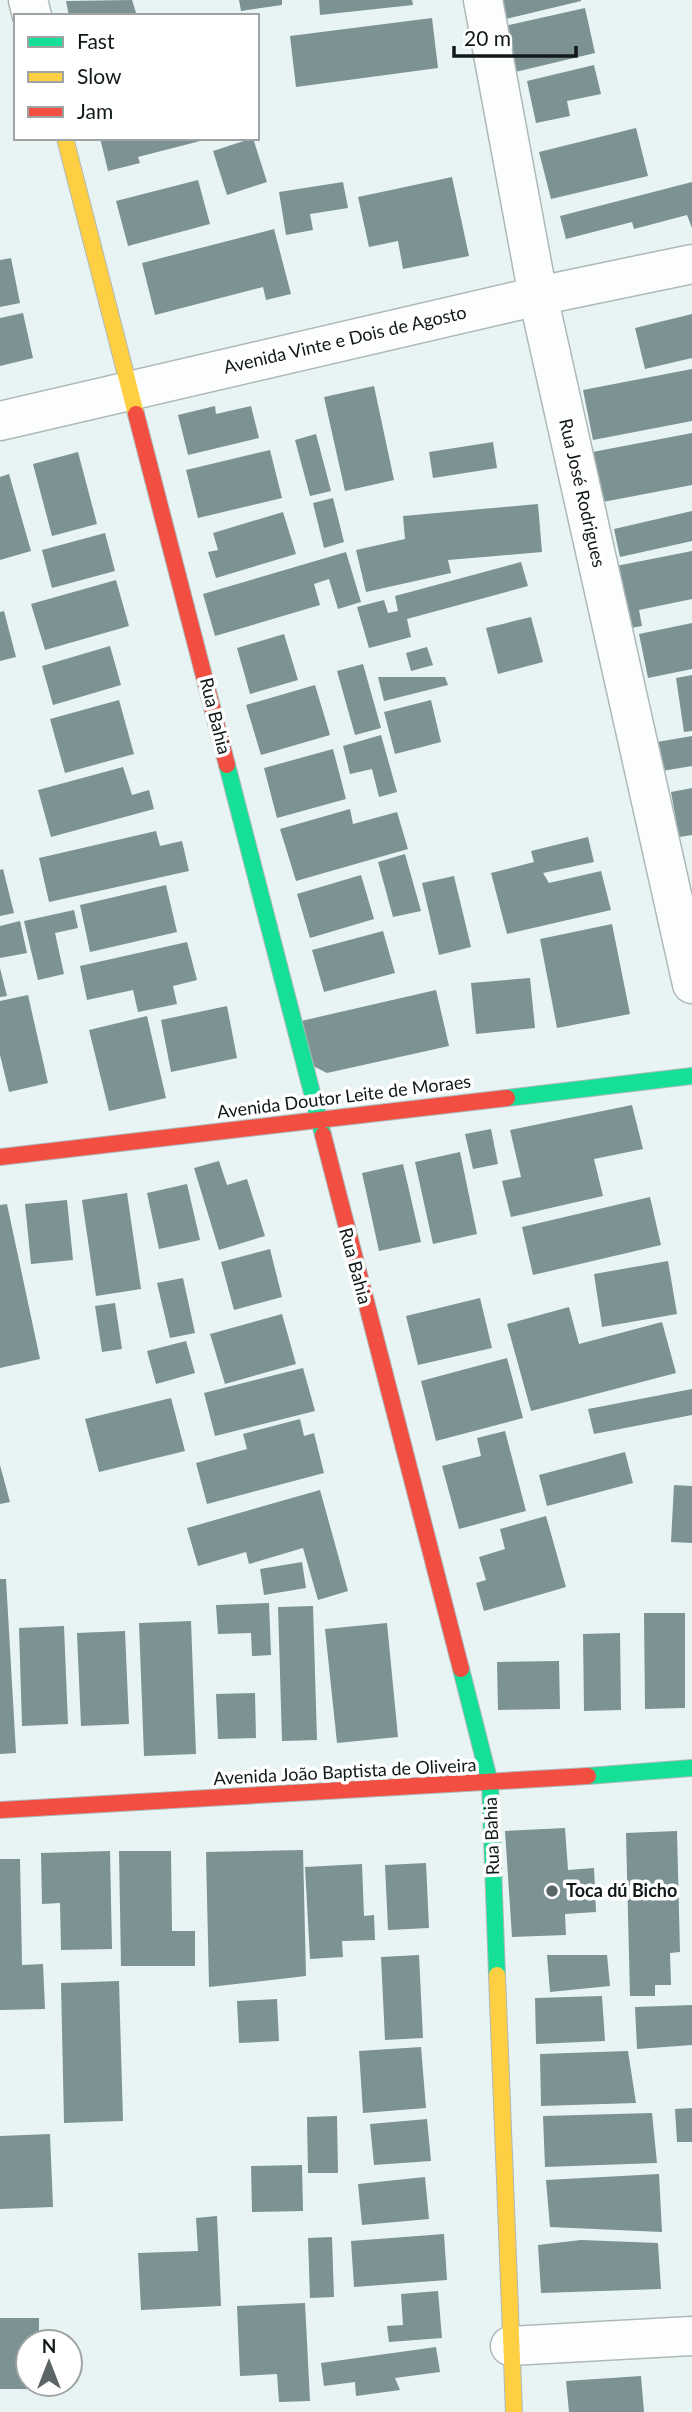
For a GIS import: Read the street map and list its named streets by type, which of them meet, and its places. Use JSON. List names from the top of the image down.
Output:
{
  "streets": {
    "street": [
      "Avenida Vinte e Dois de Agosto",
      "Rua José Rodrigues",
      "Rua Bahia",
      "Avenida Doutor Leite de Moraes",
      "Avenida João Baptista de Oliveira"
    ]
  },
  "crossings": [
    ["Avenida Vinte e Dois de Agosto", "Rua José Rodrigues"],
    ["Avenida Vinte e Dois de Agosto", "Rua Bahia"],
    ["Rua Bahia", "Avenida Doutor Leite de Moraes"],
    ["Rua Bahia", "Avenida João Baptista de Oliveira"]
  ],
  "places": ["Toca dú Bicho"],
  "legend": ["Fast", "Slow", "Jam"],
  "scale_bar": "20 m",
  "north": "top"
}
